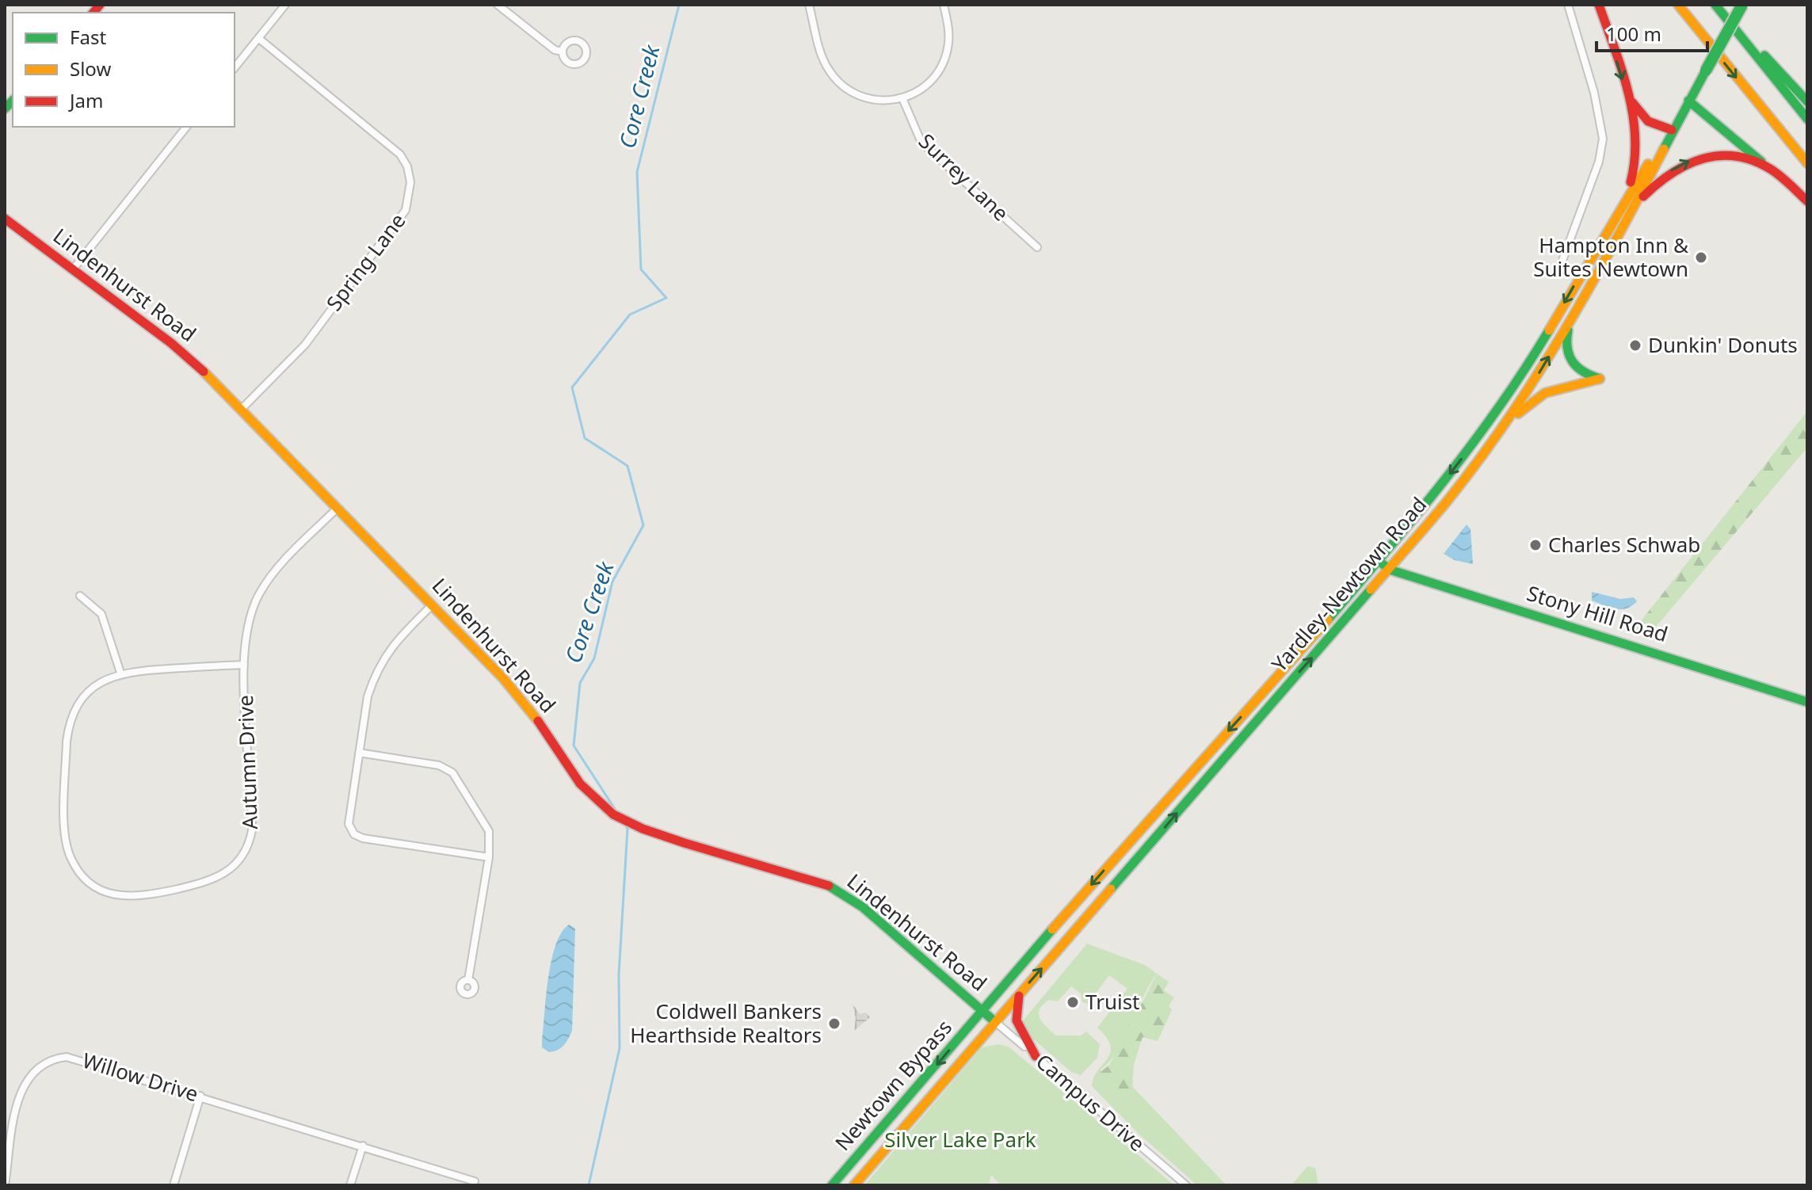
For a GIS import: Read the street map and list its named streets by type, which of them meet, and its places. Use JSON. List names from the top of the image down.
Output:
{
  "streets": {
    "main road": [
      "Lindenhurst Road",
      "Yardley-Newtown Road",
      "Stony Hill Road",
      "Newtown Bypass"
    ],
    "street": [
      "Surrey Lane",
      "Spring Lane",
      "Autumn Drive",
      "Willow Drive",
      "Campus Drive"
    ]
  },
  "crossings": [
    ["Spring Lane", "Lindenhurst Road"],
    ["Lindenhurst Road", "Yardley-Newtown Road"],
    ["Lindenhurst Road", "Autumn Drive"],
    ["Lindenhurst Road", "Newtown Bypass"],
    ["Lindenhurst Road", "Campus Drive"],
    ["Yardley-Newtown Road", "Stony Hill Road"],
    ["Yardley-Newtown Road", "Newtown Bypass"],
    ["Yardley-Newtown Road", "Campus Drive"],
    ["Newtown Bypass", "Campus Drive"]
  ],
  "water": ["Core Creek"],
  "parks": ["Silver Lake Park"],
  "places": [
    "Hampton Inn & Suites Newtown",
    "Dunkin' Donuts",
    "Charles Schwab",
    "Truist",
    "Coldwell Bankers Hearthside Realtors"
  ],
  "legend": ["Fast", "Slow", "Jam"],
  "scale_bar": "100 m"
}
